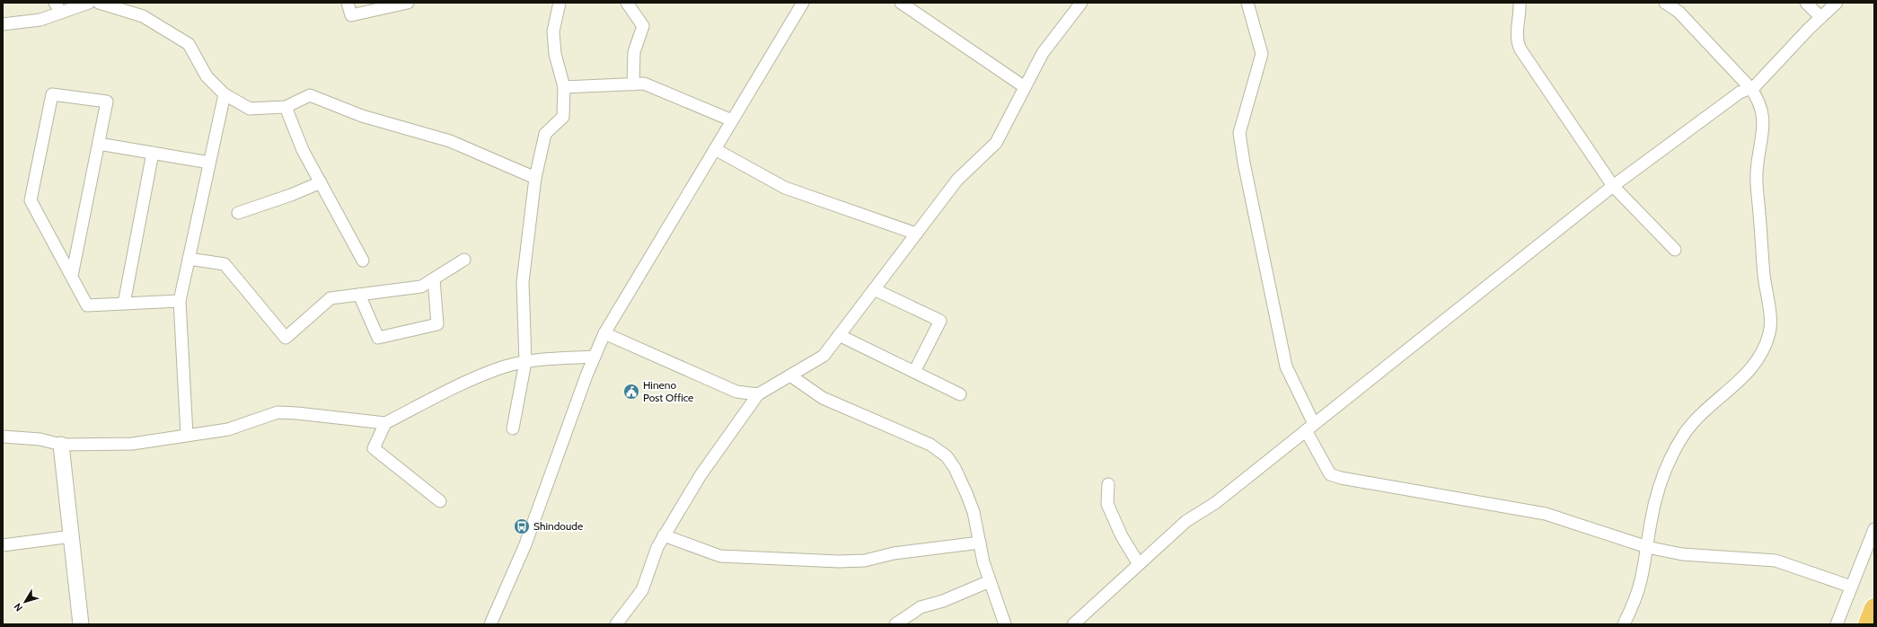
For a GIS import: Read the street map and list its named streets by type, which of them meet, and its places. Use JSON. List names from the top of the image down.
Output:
{
  "places": {
    "public building": ["Hineno Post Office"],
    "bus stop": ["Shindoude"]
  },
  "north": "bottom left"
}
